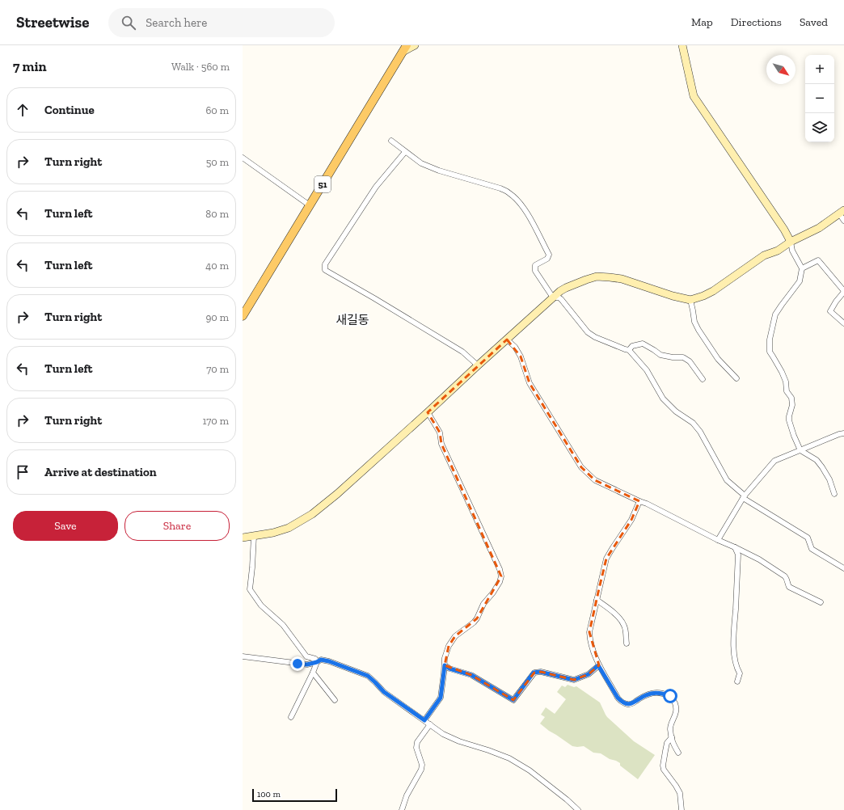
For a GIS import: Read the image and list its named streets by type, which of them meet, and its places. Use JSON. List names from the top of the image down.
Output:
{
  "streets": {
    "main road": ["51"]
  },
  "districts": ["새길동"],
  "scale_bar": "100 m",
  "north": "bottom right",
  "page": {
    "header": "Streetwise",
    "search": "Search here",
    "nav": ["Map", "Directions", "Saved"],
    "heading": ["7 min", "Walk · 560 m"],
    "map_buttons": ["+", "−"],
    "list": [
      ["Continue", "60 m"],
      ["Turn right", "50 m"],
      ["Turn left", "80 m"],
      ["Turn left", "40 m"],
      ["Turn right", "90 m"],
      ["Turn left", "70 m"],
      ["Turn right", "170 m"],
      "Arrive at destination"
    ],
    "buttons": ["Save", "Share"],
    "scale": "100 m"
  }
}
